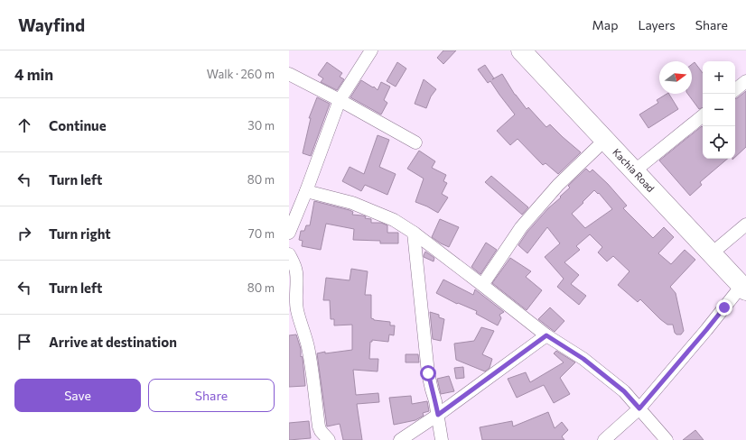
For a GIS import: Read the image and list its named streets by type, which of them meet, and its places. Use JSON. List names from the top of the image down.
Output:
{
  "streets": {
    "highway": ["Kachia Road"]
  },
  "north": "right",
  "page": {
    "header": "Wayfind",
    "nav": ["Map", "Layers", "Share"],
    "heading": ["4 min", "Walk · 260 m"],
    "map_buttons": ["+", "−"],
    "list": [
      ["Continue", "30 m"],
      ["Turn left", "80 m"],
      ["Turn right", "70 m"],
      ["Turn left", "80 m"],
      "Arrive at destination"
    ],
    "buttons": ["Save", "Share"]
  }
}
